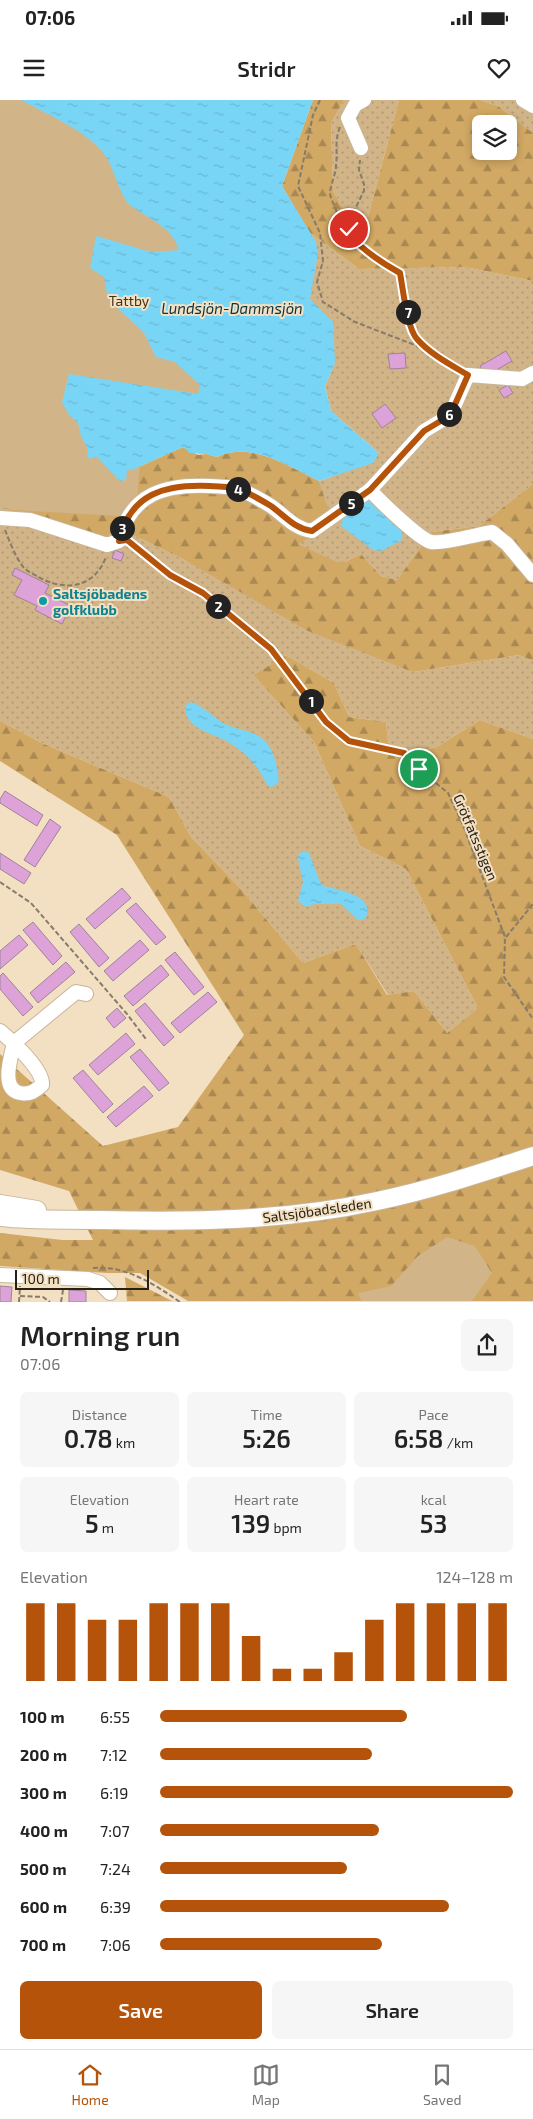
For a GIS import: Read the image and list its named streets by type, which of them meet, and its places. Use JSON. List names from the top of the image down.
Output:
{
  "streets": {
    "main road": ["Saltsjöbadsleden"],
    "path": ["Grötfatsstigen"]
  },
  "water": ["Lundsjön-Dammsjön"],
  "parks": ["Tattby"],
  "places": ["Saltsjöbadens golfklubb"],
  "scale_bar": "100 m",
  "page": {
    "status": "07:06",
    "header": "Stridr",
    "pins": [
      "7",
      "6",
      "4",
      "5",
      "3",
      "2",
      "1"
    ],
    "scale": "100 m",
    "heading": ["Morning run", "07:06"],
    "stats": [
      ["Distance", "0.78 km"],
      ["Time", "5:26"],
      ["Pace", "6:58 /km"],
      ["Elevation", "5 m"],
      ["Heart rate", "139 bpm"],
      ["kcal", "53"]
    ],
    "chart": ["Elevation", "124–128 m"],
    "list": [
      {
        "name": "100 m",
        "note": "6:55"
      },
      {
        "name": "200 m",
        "note": "7:12"
      },
      {
        "name": "300 m",
        "note": "6:19"
      },
      {
        "name": "400 m",
        "note": "7:07"
      },
      {
        "name": "500 m",
        "note": "7:24"
      },
      {
        "name": "600 m",
        "note": "6:39"
      },
      {
        "name": "700 m",
        "note": "7:06"
      }
    ],
    "buttons": ["Save", "Share"],
    "tabs": ["Home", "Map", "Saved"]
  }
}
